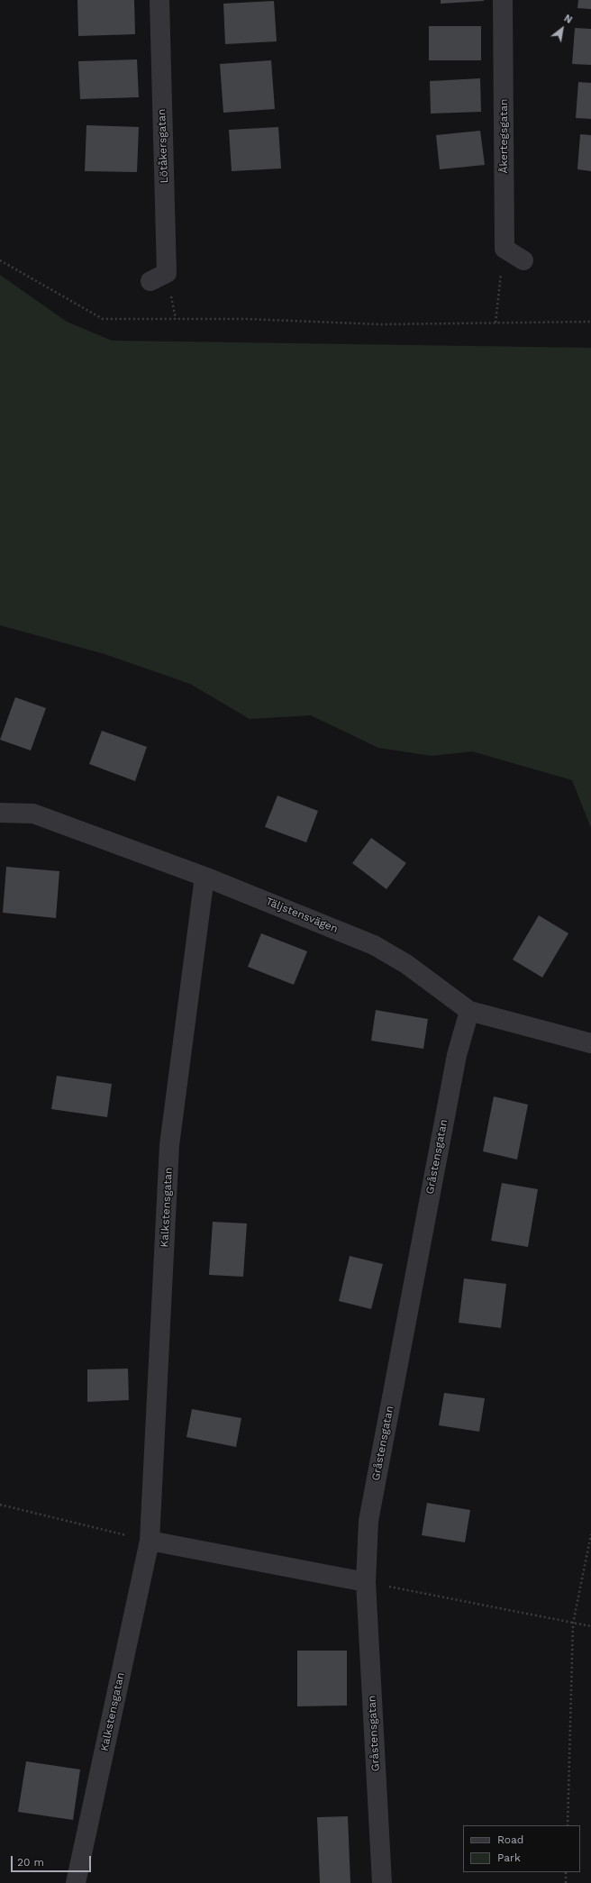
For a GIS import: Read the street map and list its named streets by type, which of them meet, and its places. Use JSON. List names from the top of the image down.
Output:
{
  "streets": {
    "street": [
      "Åkertegsgatan",
      "Lötåkersgatan",
      "Täljstensvägen",
      "Gråstensgatan",
      "Kalkstensgatan"
    ]
  },
  "crossings": [
    ["Täljstensvägen", "Gråstensgatan"],
    ["Täljstensvägen", "Kalkstensgatan"]
  ],
  "legend": ["Road", "Park"],
  "scale_bar": "20 m",
  "north": "top right"
}
